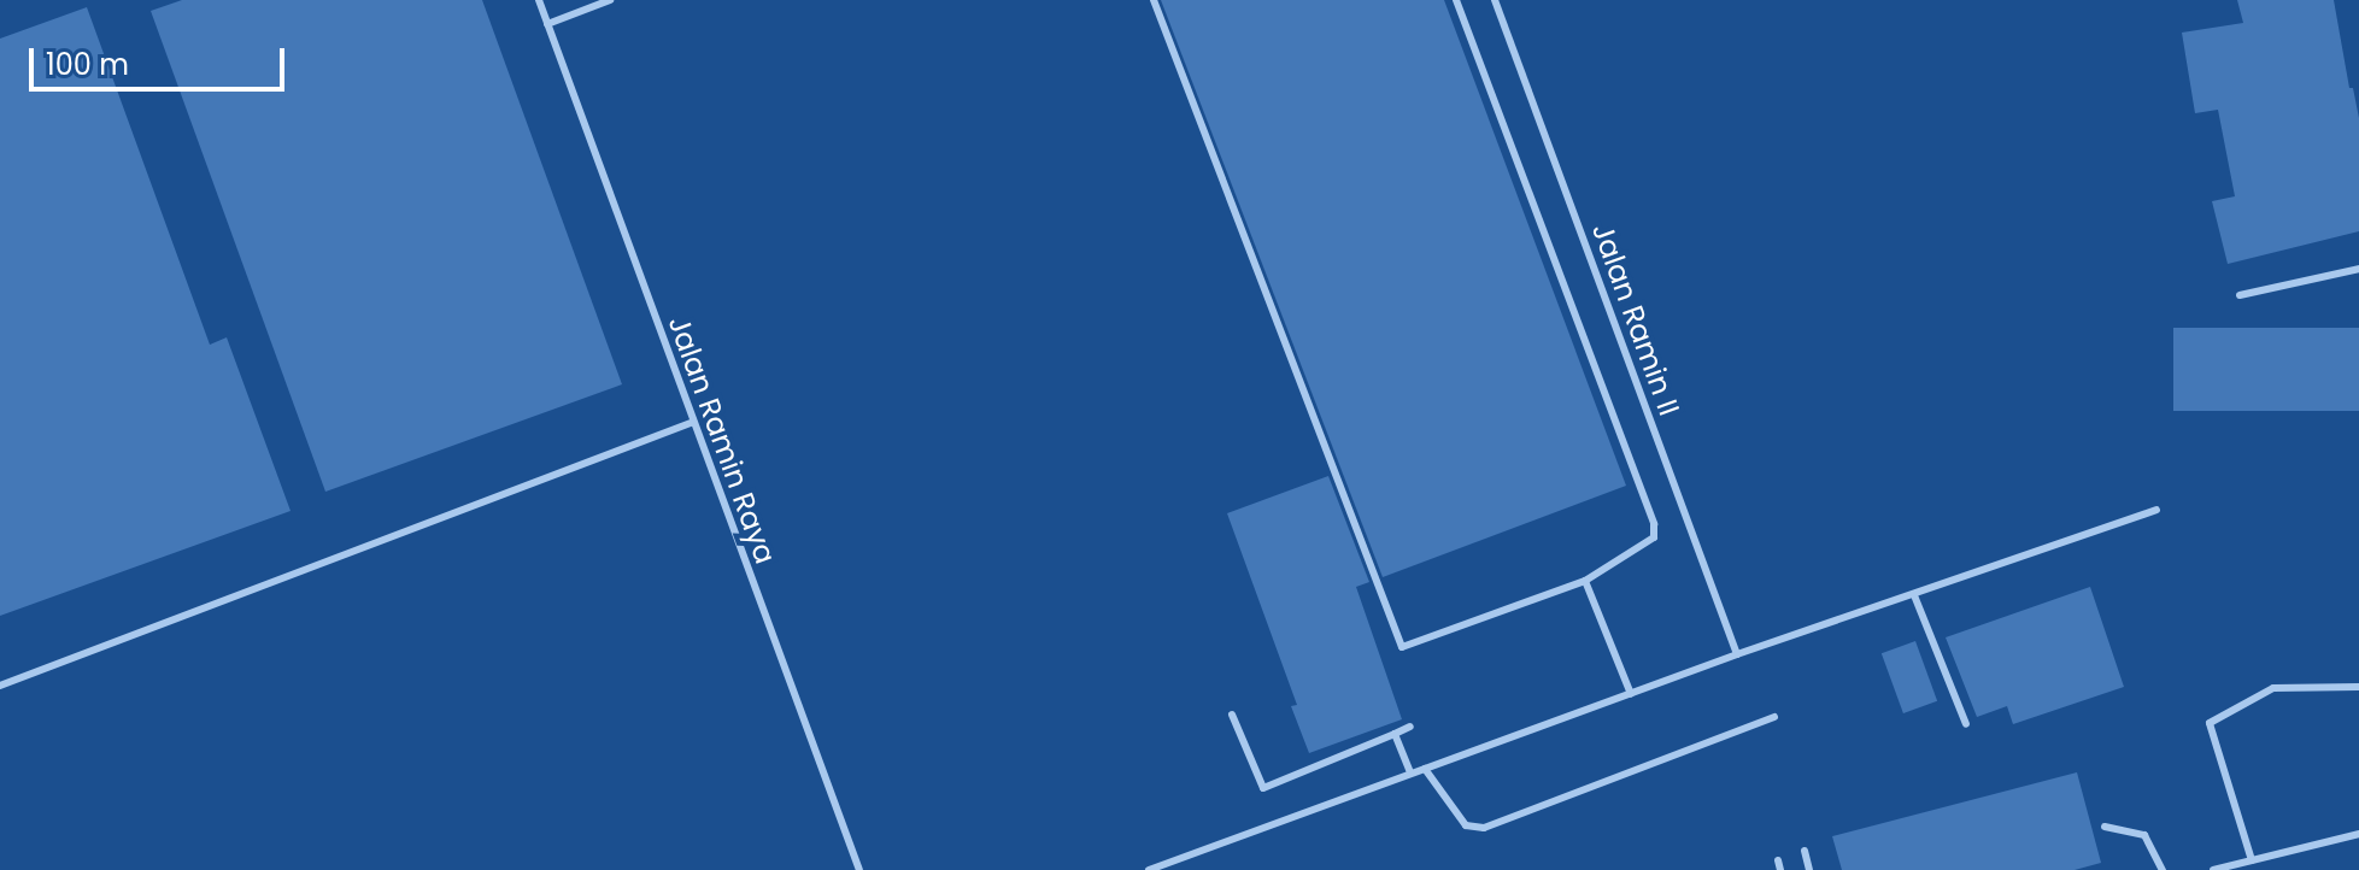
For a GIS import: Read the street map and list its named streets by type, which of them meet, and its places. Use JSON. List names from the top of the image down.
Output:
{
  "streets": {
    "lane": ["Jalan Ramin II", "Jalan Ramin Raya"]
  },
  "scale_bar": "100 m"
}
